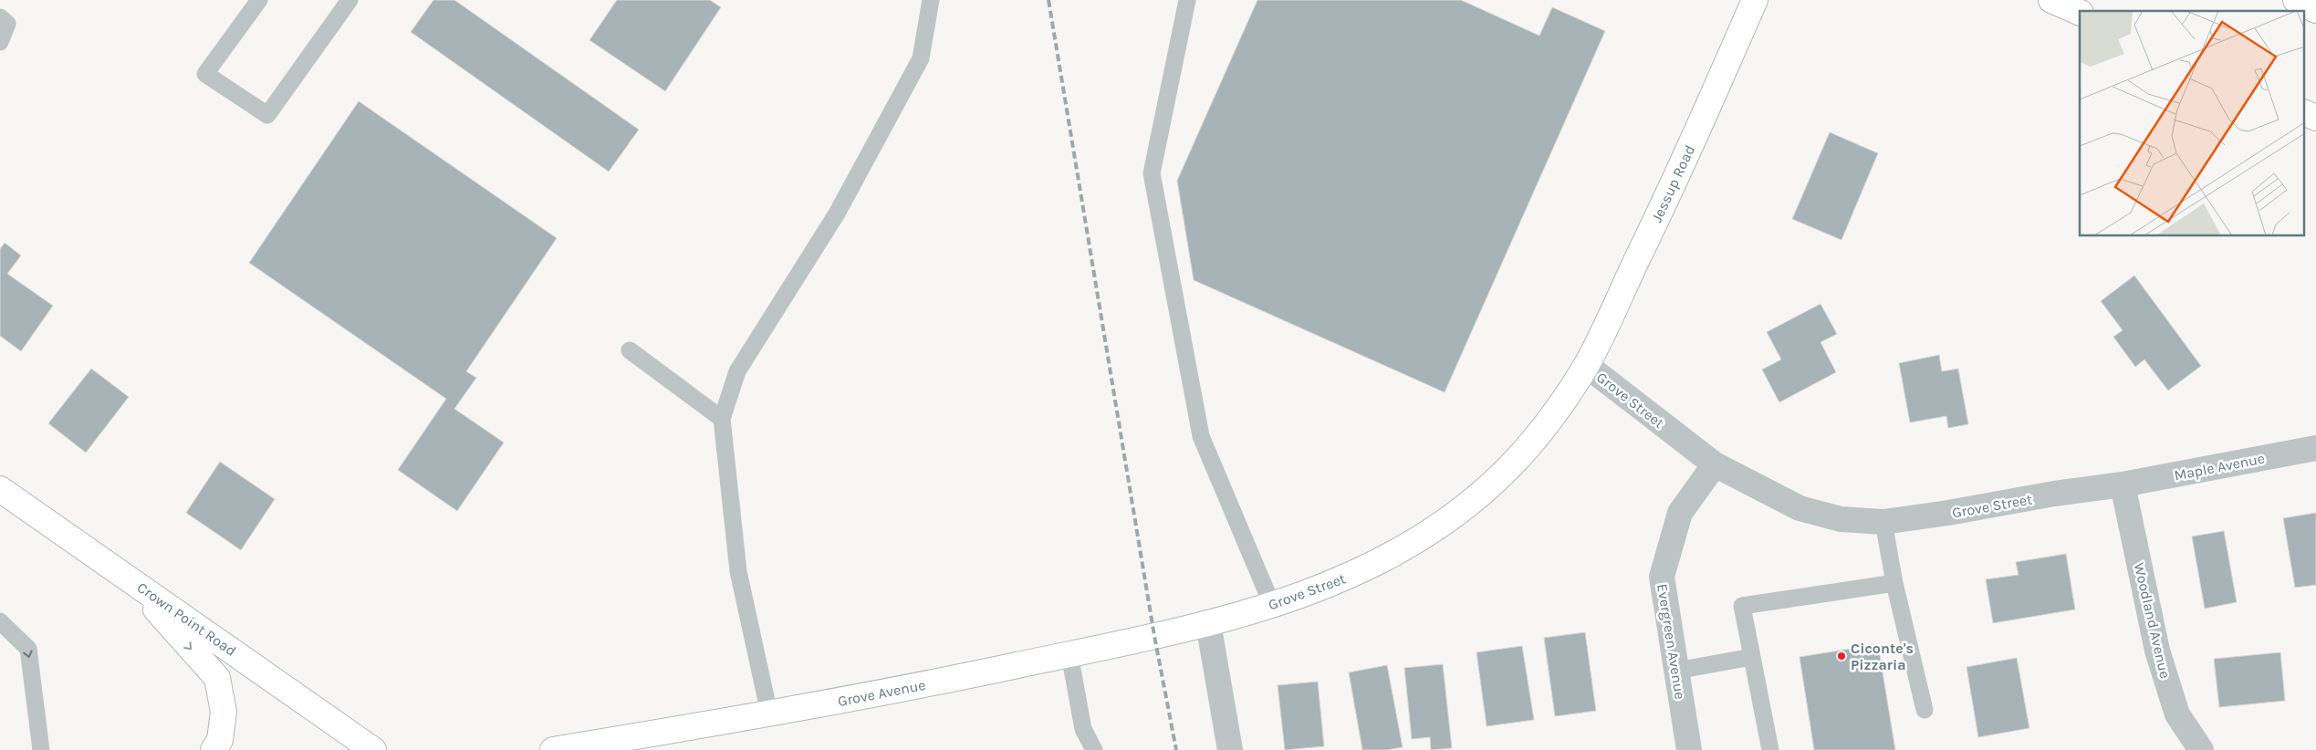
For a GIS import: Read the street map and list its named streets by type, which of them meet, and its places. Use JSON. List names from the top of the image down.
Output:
{
  "streets": {
    "main road": [
      "Jessup Road",
      "Grove Street",
      "Crown Point Road",
      "Grove Avenue"
    ],
    "street": ["Maple Avenue", "Woodland Avenue", "Evergreen Avenue"]
  },
  "crossings": [
    ["Jessup Road", "Grove Street"],
    ["Grove Street", "Maple Avenue"],
    ["Grove Street", "Woodland Avenue"],
    ["Grove Street", "Evergreen Avenue"],
    ["Grove Street", "Grove Avenue"],
    ["Maple Avenue", "Woodland Avenue"]
  ],
  "places": ["Ciconte's Pizzaria"]
}
